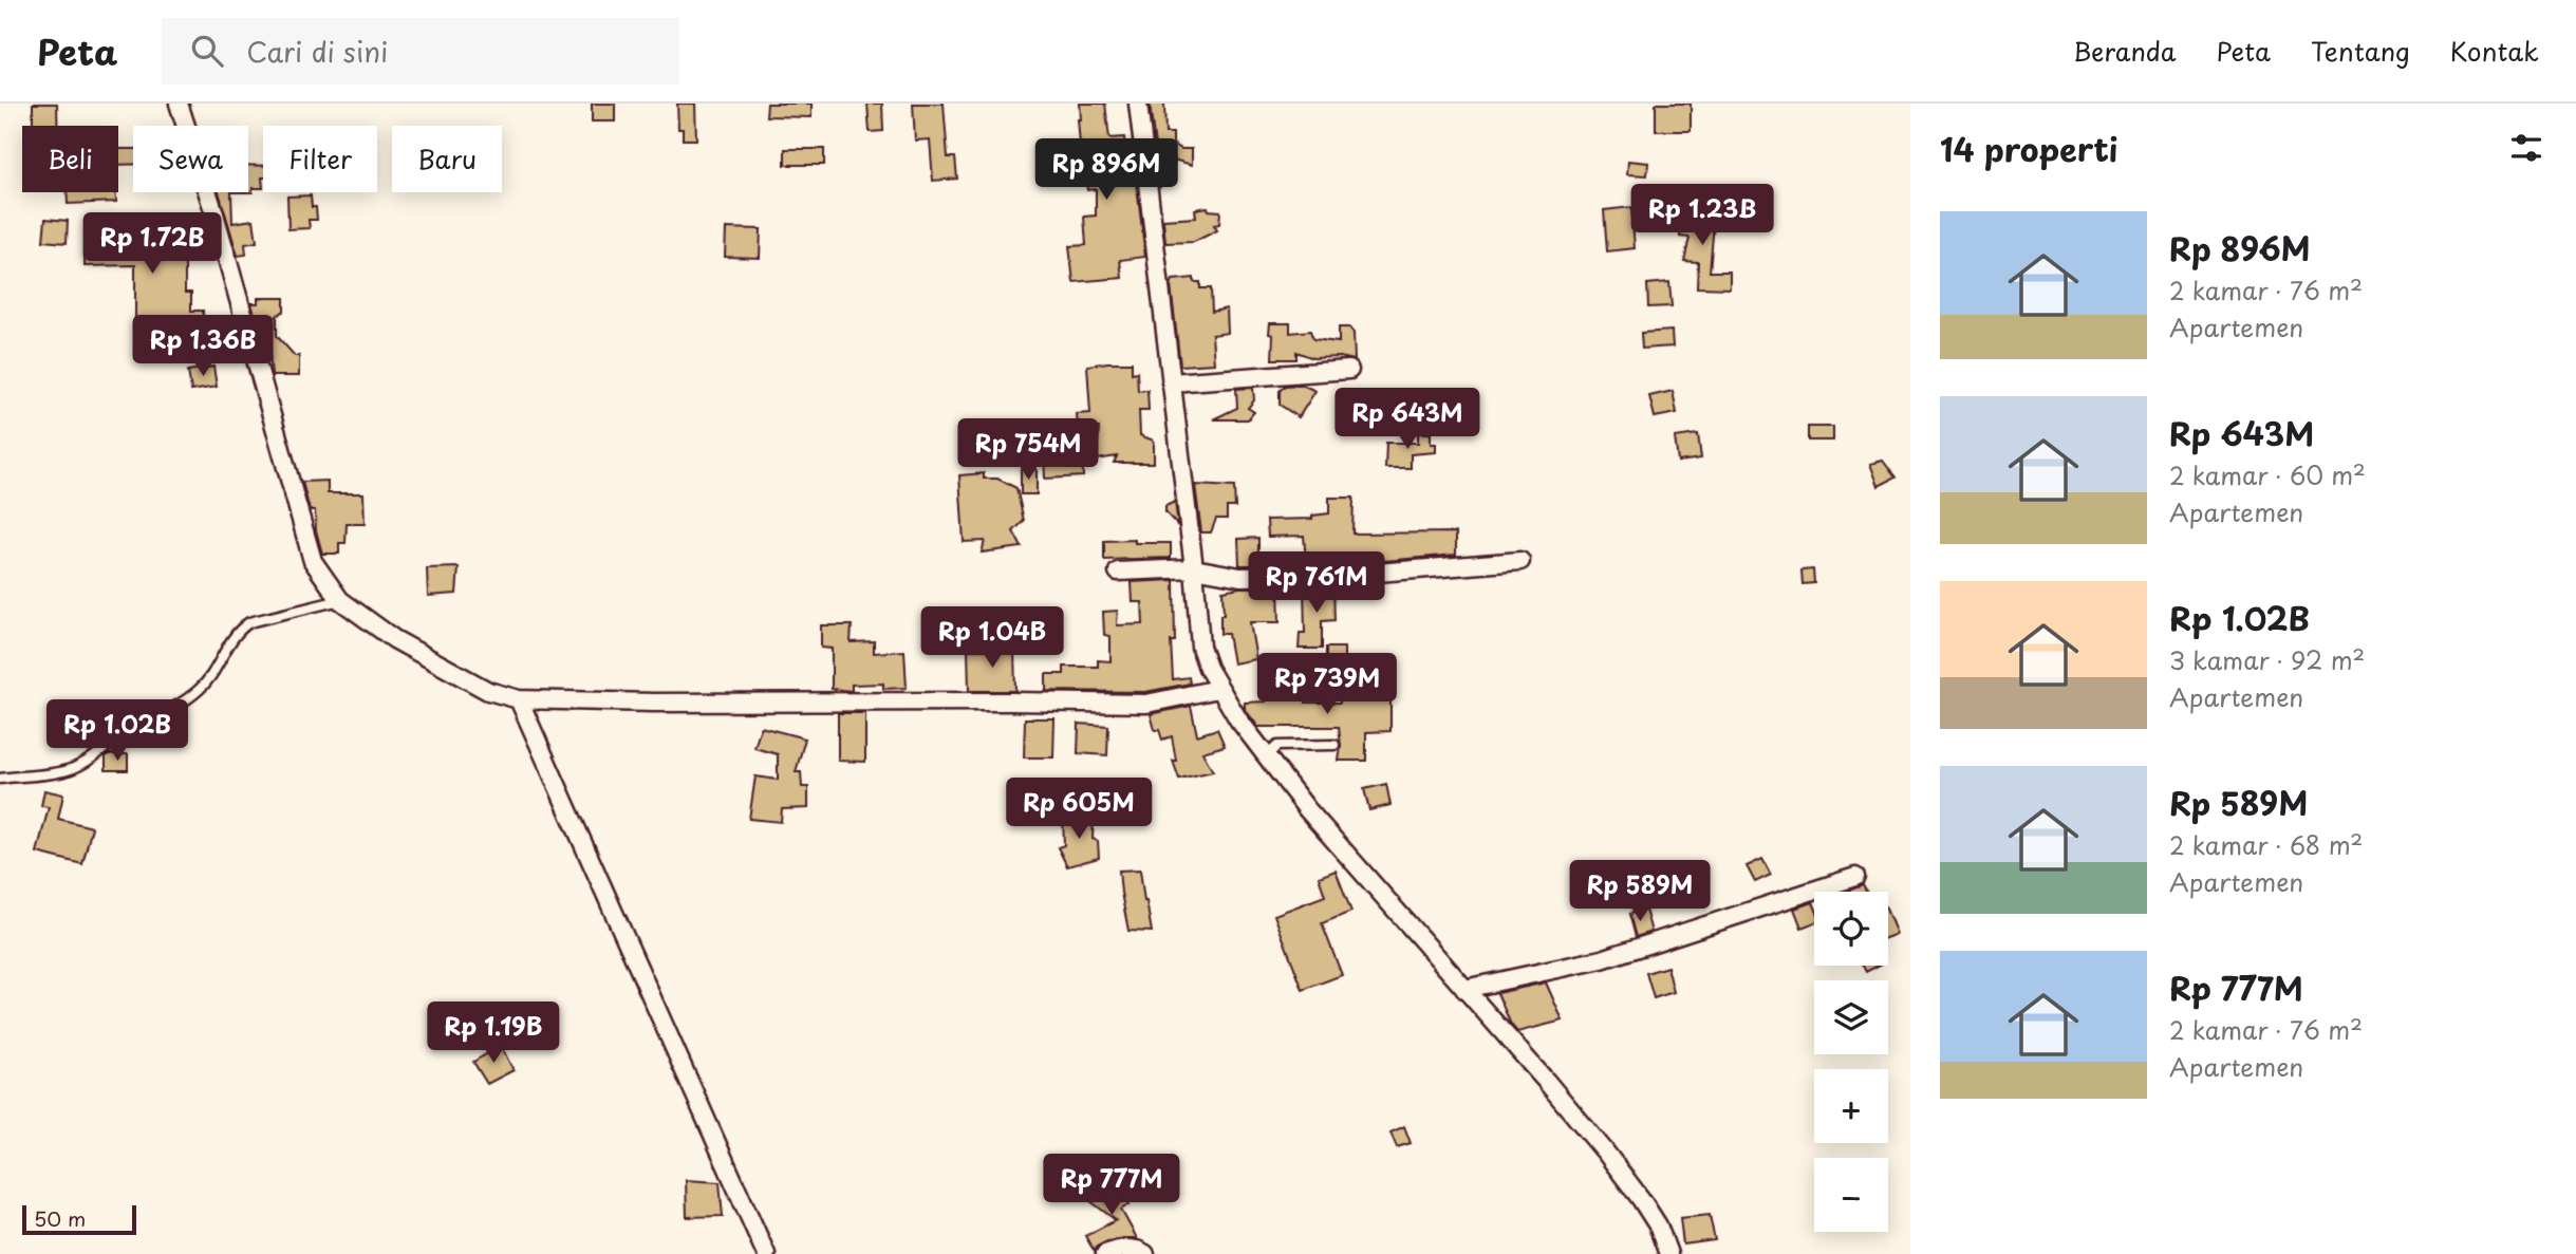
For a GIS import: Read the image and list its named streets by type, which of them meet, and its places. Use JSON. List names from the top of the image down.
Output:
{
  "scale_bar": "50 m",
  "page": {
    "header": "Peta",
    "search": "Cari di sini",
    "nav": [
      "Beranda",
      "Peta",
      "Tentang",
      "Kontak"
    ],
    "heading": "14 properti",
    "chip": [
      "Beli",
      "Sewa",
      "Filter",
      "Baru"
    ],
    "price": [
      "Rp 896M",
      "Rp 1.23B",
      "Rp 1.72B",
      "Rp 1.36B",
      "Rp 643M",
      "Rp 754M",
      "Rp 761M",
      "Rp 1.04B",
      "Rp 739M",
      "Rp 1.02B",
      "Rp 605M",
      "Rp 589M",
      "Rp 1.19B",
      "Rp 777M"
    ],
    "list": [
      {
        "name": "Rp 896M",
        "note": "2 kamar · 76 m² · Apartemen"
      },
      {
        "name": "Rp 643M",
        "note": "2 kamar · 60 m² · Apartemen"
      },
      {
        "name": "Rp 1.02B",
        "note": "3 kamar · 92 m² · Apartemen"
      },
      {
        "name": "Rp 589M",
        "note": "2 kamar · 68 m² · Apartemen"
      },
      {
        "name": "Rp 777M",
        "note": "2 kamar · 76 m² · Apartemen"
      }
    ],
    "map_buttons": ["+", "−"],
    "scale": "50 m"
  }
}
